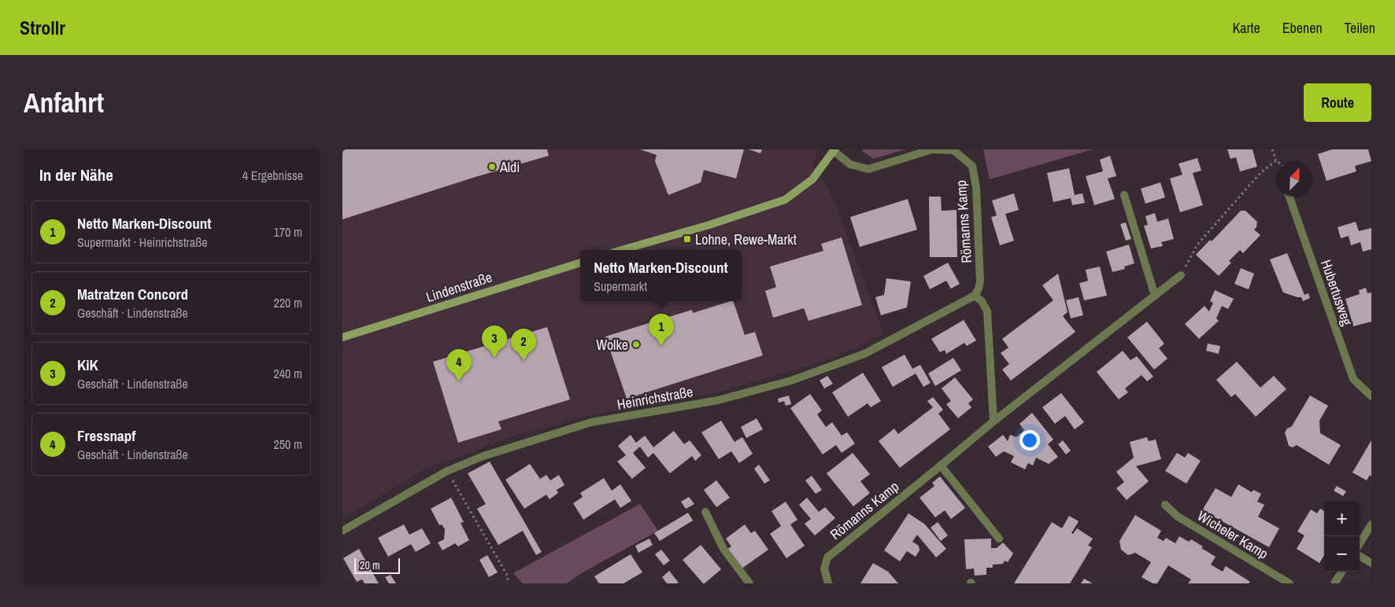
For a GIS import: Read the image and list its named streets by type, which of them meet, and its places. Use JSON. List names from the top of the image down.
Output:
{
  "streets": {
    "street": [
      "Römanns Kamp",
      "Lindenstraße",
      "Hubertusweg",
      "Heinrichstraße",
      "Wicheler Kamp"
    ]
  },
  "crossings": [
    ["Römanns Kamp", "Heinrichstraße"]
  ],
  "places": {
    "other": ["Aldi", "Wolke"],
    "transit": ["Lohne, Rewe-Markt"]
  },
  "scale_bar": "20 m",
  "north": "top right",
  "page": {
    "header": "Strollr",
    "nav": ["Karte", "Ebenen", "Teilen"],
    "buttons": "Route",
    "title": "Anfahrt",
    "heading": ["In der Nähe", "4 Ergebnisse"],
    "list": [
      {
        "mark": "1",
        "name": "Netto Marken-Discount",
        "note": "Supermarkt · Heinrichstraße",
        "value": "170 m"
      },
      {
        "mark": "2",
        "name": "Matratzen Concord",
        "note": "Geschäft · Lindenstraße",
        "value": "220 m"
      },
      {
        "mark": "3",
        "name": "KiK",
        "note": "Geschäft · Lindenstraße",
        "value": "240 m"
      },
      {
        "mark": "4",
        "name": "Fressnapf",
        "note": "Geschäft · Lindenstraße",
        "value": "250 m"
      }
    ],
    "popup": ["Netto Marken-Discount", "Supermarkt"],
    "pins": [
      "1",
      "3",
      "2",
      "4"
    ],
    "map_buttons": ["+", "−"],
    "scale": "20 m"
  }
}
